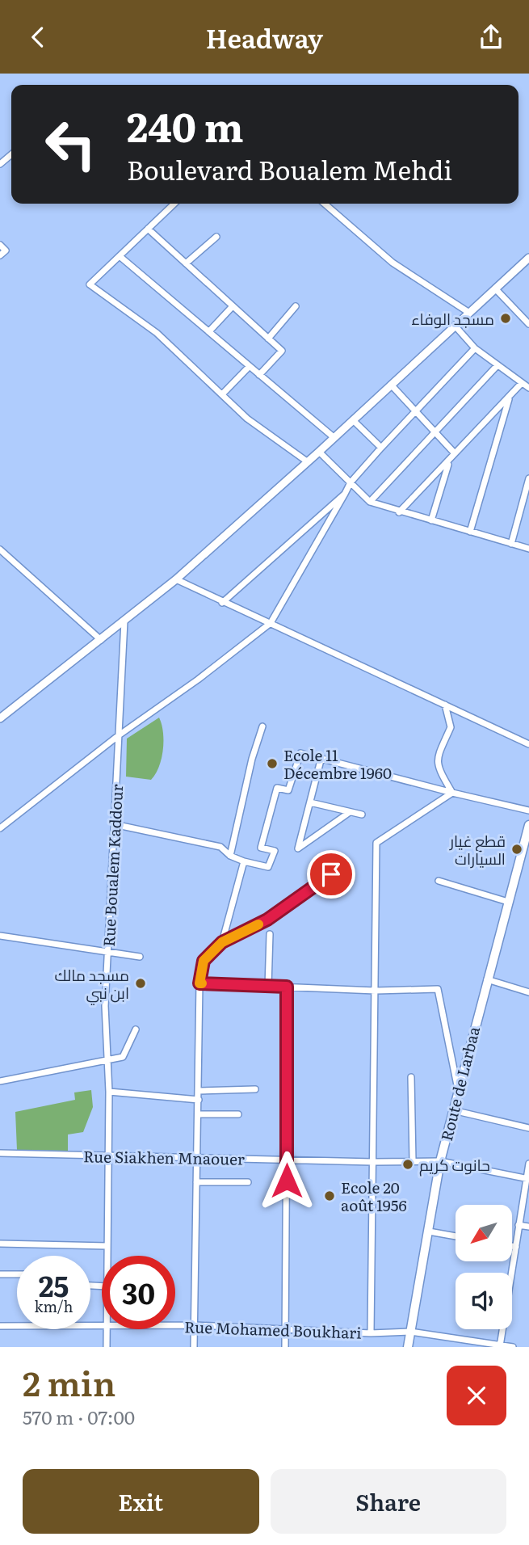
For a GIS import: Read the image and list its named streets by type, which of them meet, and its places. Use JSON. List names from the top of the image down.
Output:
{
  "streets": {
    "main road": ["Route de Larbaa"],
    "street": ["Rue Boualem Kaddour", "Rue Siakhen Mnaouer", "Rue Mohamed Boukhari"]
  },
  "crossings": [
    ["Rue Boualem Kaddour", "Rue Siakhen Mnaouer"],
    ["Route de Larbaa", "Rue Siakhen Mnaouer"],
    ["Route de Larbaa", "Rue Mohamed Boukhari"]
  ],
  "places": [
    "مسجد الوفاء",
    "Ecole 11 Décembre 1960",
    "قطع غيار السيارات",
    "مسجد مالك ابن نبي",
    "حانوت كريم",
    "Ecole 20 août 1956"
  ],
  "north": "bottom left",
  "page": {
    "header": "Headway",
    "turn": ["240 m", "Boulevard Boualem Mehdi"],
    "speed": "25 km/h",
    "limit": "30",
    "heading": ["2 min", "570 m · 07:00"],
    "buttons": ["Exit", "Share"]
  }
}
